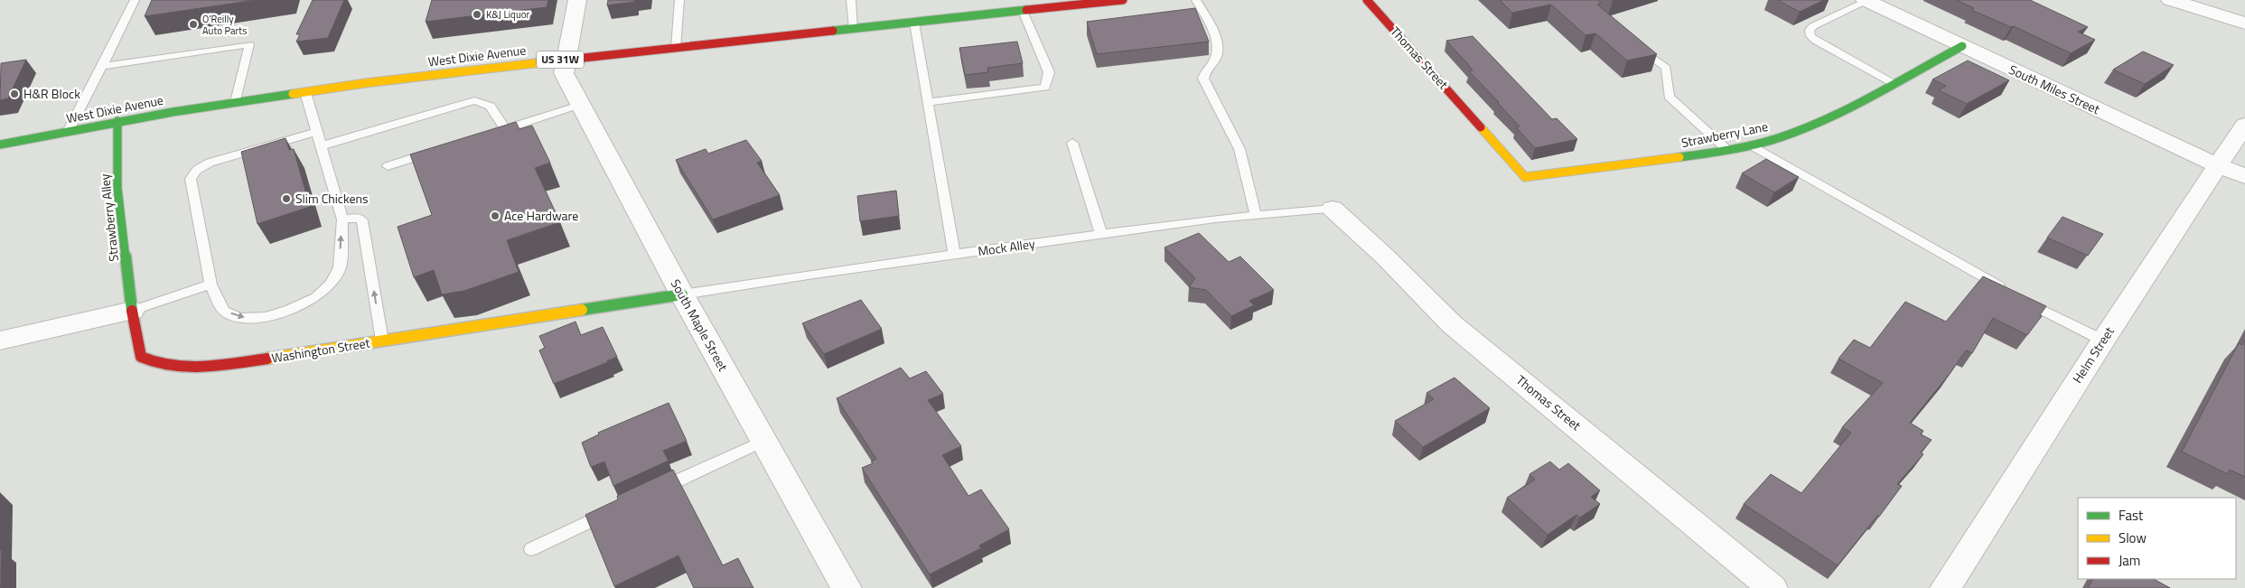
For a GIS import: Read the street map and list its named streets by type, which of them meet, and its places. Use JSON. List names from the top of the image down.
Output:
{
  "streets": {
    "street": [
      "West Dixie Avenue",
      "Thomas Street",
      "US 31W",
      "South Miles Street",
      "Strawberry Lane",
      "Strawberry Alley",
      "South Maple Street",
      "Washington Street",
      "Helm Street"
    ],
    "lane": ["Mock Alley"]
  },
  "crossings": [
    ["West Dixie Avenue", "Strawberry Alley"],
    ["West Dixie Avenue", "South Maple Street"],
    ["Thomas Street", "Strawberry Lane"],
    ["Thomas Street", "Mock Alley"],
    ["South Miles Street", "Strawberry Lane"],
    ["South Miles Street", "Helm Street"],
    ["Strawberry Alley", "Washington Street"],
    ["Mock Alley", "South Maple Street"],
    ["Mock Alley", "Washington Street"],
    ["South Maple Street", "Washington Street"]
  ],
  "places": [
    "K&J Liquor",
    "O'Reilly Auto Parts",
    "H&R Block",
    "Slim Chickens",
    "Ace Hardware"
  ],
  "legend": ["Fast", "Slow", "Jam"]
}
